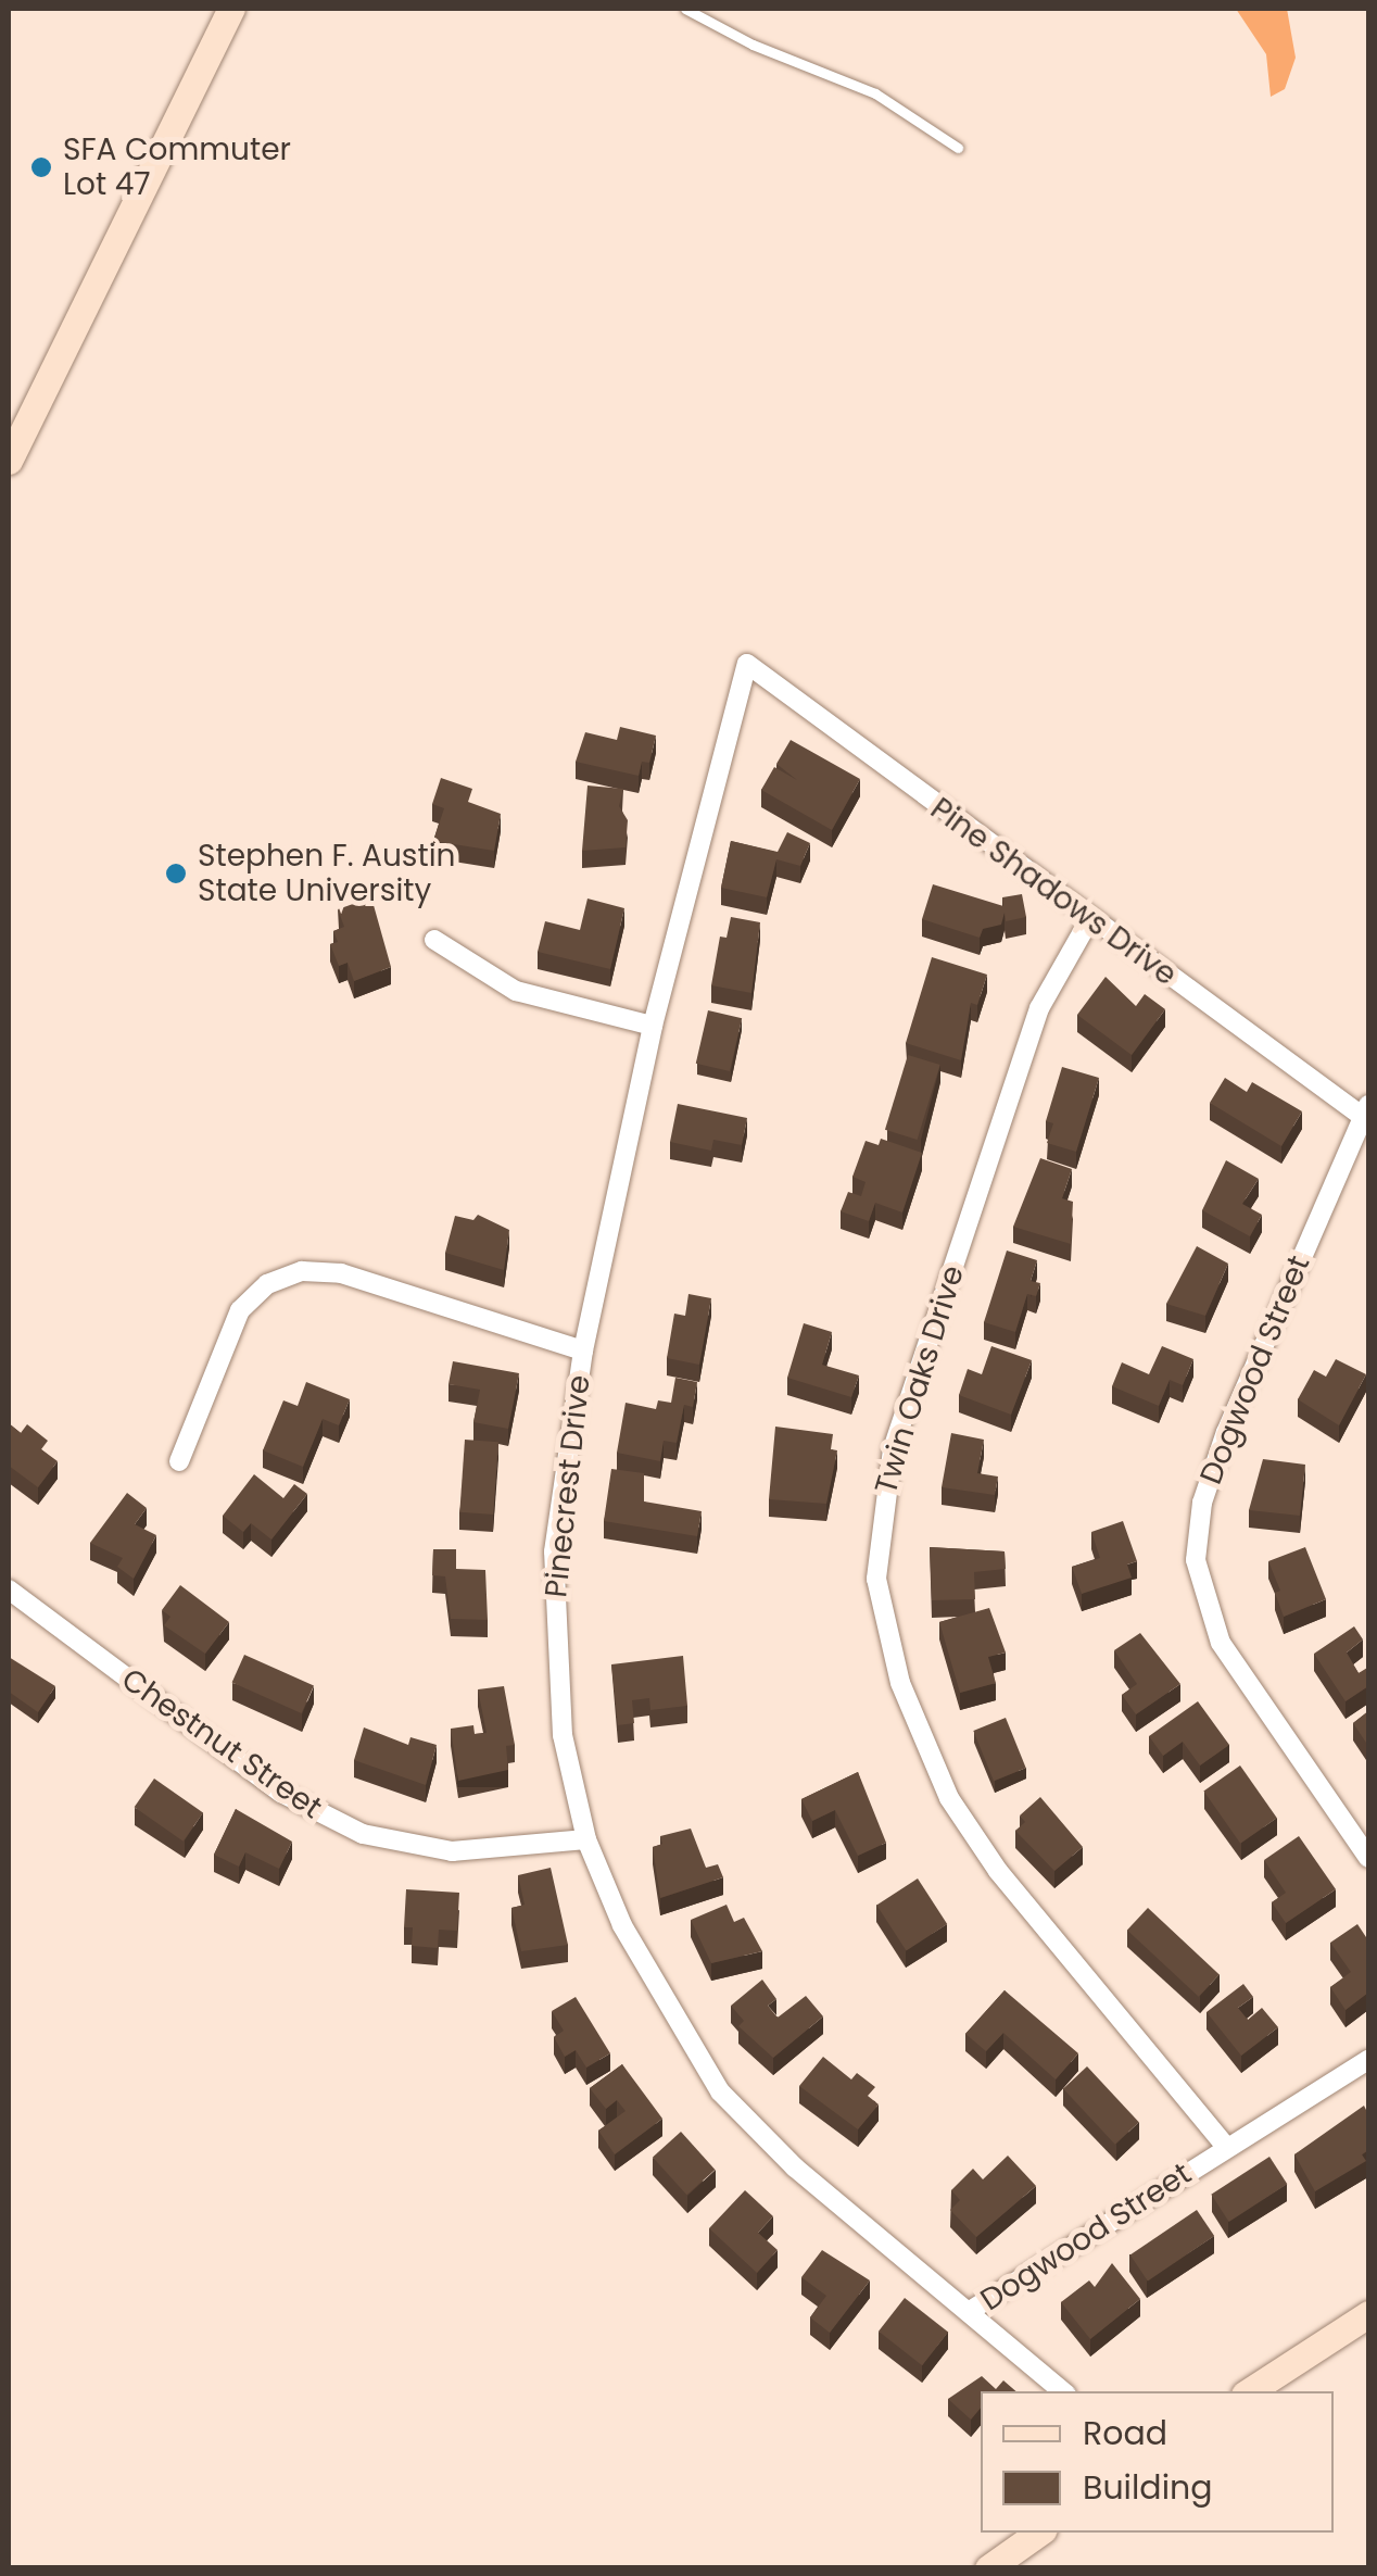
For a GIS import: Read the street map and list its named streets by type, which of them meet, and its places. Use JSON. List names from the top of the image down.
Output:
{
  "streets": {
    "street": [
      "Pine Shadows Drive",
      "Dogwood Street",
      "Twin Oaks Drive",
      "Pinecrest Drive",
      "Chestnut Street"
    ]
  },
  "crossings": [
    ["Pine Shadows Drive", "Dogwood Street"],
    ["Pine Shadows Drive", "Twin Oaks Drive"],
    ["Pine Shadows Drive", "Pinecrest Drive"],
    ["Dogwood Street", "Twin Oaks Drive"],
    ["Dogwood Street", "Pinecrest Drive"],
    ["Pinecrest Drive", "Chestnut Street"]
  ],
  "places": ["SFA Commuter Lot 47", "Stephen F. Austin State University"],
  "legend": ["Road", "Building"]
}
